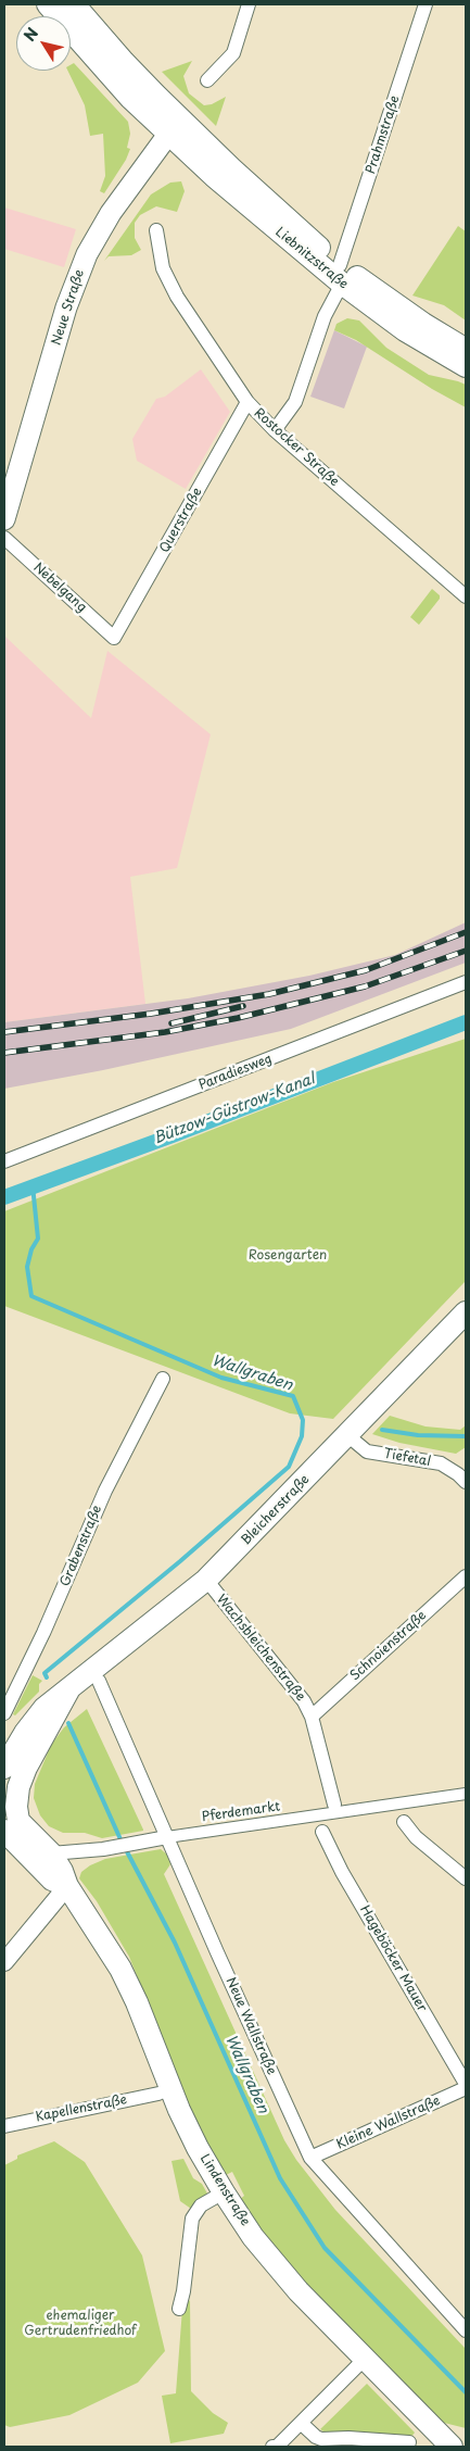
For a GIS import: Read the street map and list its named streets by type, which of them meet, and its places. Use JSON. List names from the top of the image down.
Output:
{
  "streets": {
    "main road": [
      "Liebnitzstraße",
      "Neue Straße",
      "Bleicherstraße",
      "Lindenstraße"
    ],
    "street": [
      "Prahmstraße",
      "Rostocker Straße",
      "Querstraße",
      "Nebelgang",
      "Paradiesweg",
      "Tiefetal",
      "Grabenstraße",
      "Schnoienstraße",
      "Wachsbleichenstraße",
      "Pferdemarkt",
      "Hageböcker Mauer",
      "Neue Wallstraße",
      "Kapellenstraße",
      "Kleine Wallstraße"
    ]
  },
  "crossings": [
    ["Prahmstraße", "Liebnitzstraße"],
    ["Prahmstraße", "Rostocker Straße"],
    ["Liebnitzstraße", "Neue Straße"],
    ["Rostocker Straße", "Querstraße"],
    ["Querstraße", "Nebelgang"],
    ["Tiefetal", "Bleicherstraße"],
    ["Bleicherstraße", "Wachsbleichenstraße"],
    ["Bleicherstraße", "Lindenstraße"],
    ["Schnoienstraße", "Wachsbleichenstraße"],
    ["Wachsbleichenstraße", "Pferdemarkt"],
    ["Pferdemarkt", "Neue Wallstraße"],
    ["Hageböcker Mauer", "Kleine Wallstraße"],
    ["Neue Wallstraße", "Kleine Wallstraße"]
  ],
  "water": ["Bützow-Güstrow-Kanal", "Wallgraben"],
  "parks": ["Rosengarten", "ehemaliger Gertrudenfriedhof"],
  "north": "top left"
}
